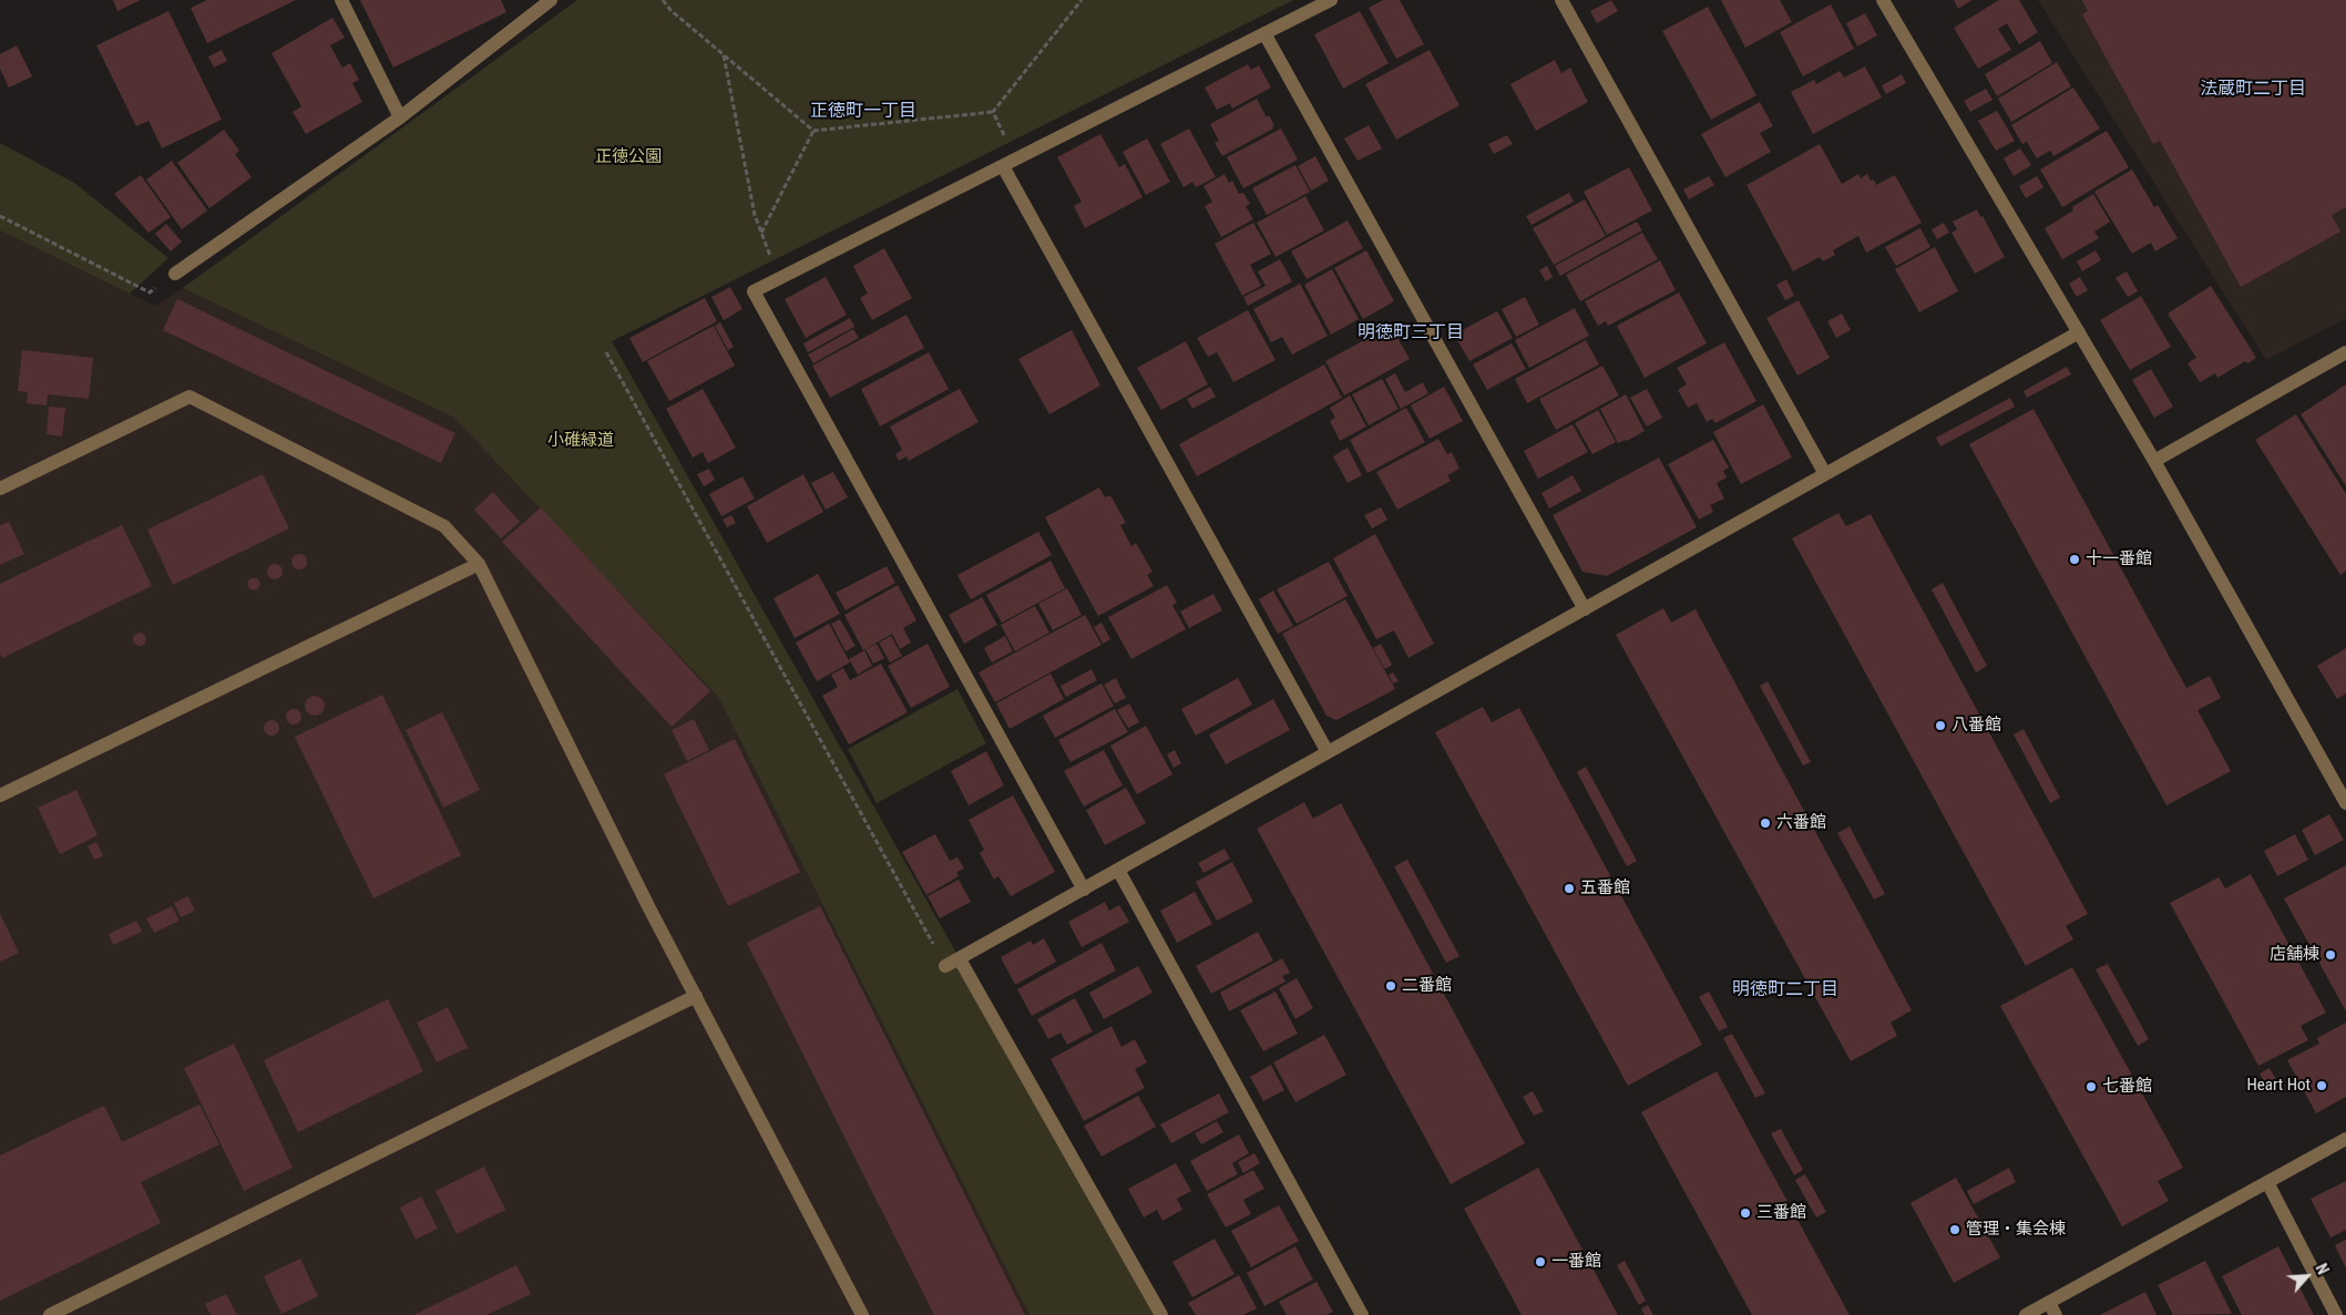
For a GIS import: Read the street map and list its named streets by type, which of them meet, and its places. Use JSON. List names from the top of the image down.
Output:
{
  "districts": [
    "法蔵町二丁目",
    "正徳町一丁目",
    "明徳町三丁目",
    "明徳町二丁目"
  ],
  "parks": ["正徳公園", "小碓緑道"],
  "places": [
    "十一番館",
    "八番館",
    "六番館",
    "五番館",
    "店舗棟",
    "二番館",
    "Heart Hot",
    "七番館",
    "三番館",
    "管理・集会棟",
    "一番館"
  ],
  "north": "top right"
}
